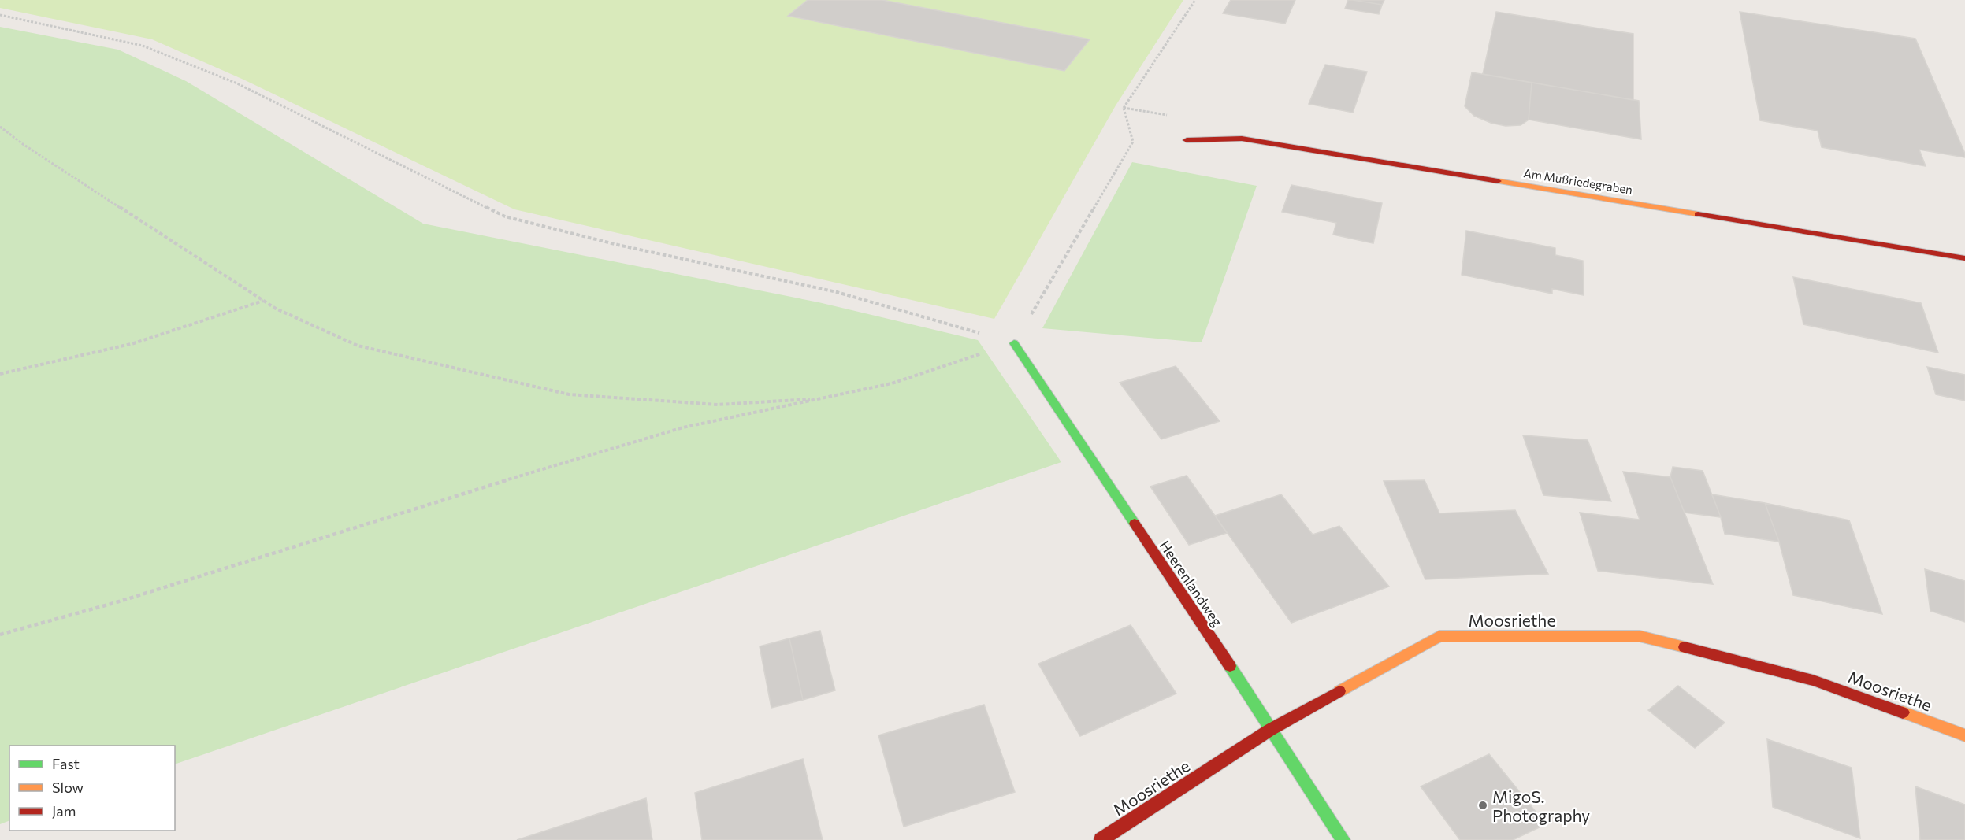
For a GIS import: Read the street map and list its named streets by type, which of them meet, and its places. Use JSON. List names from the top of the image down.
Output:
{
  "streets": {
    "street": ["Am Mußriedegraben", "Heerenlandweg", "Moosriethe"]
  },
  "crossings": [
    ["Heerenlandweg", "Moosriethe"]
  ],
  "places": ["MigoS. Photography"],
  "legend": ["Fast", "Slow", "Jam"]
}
